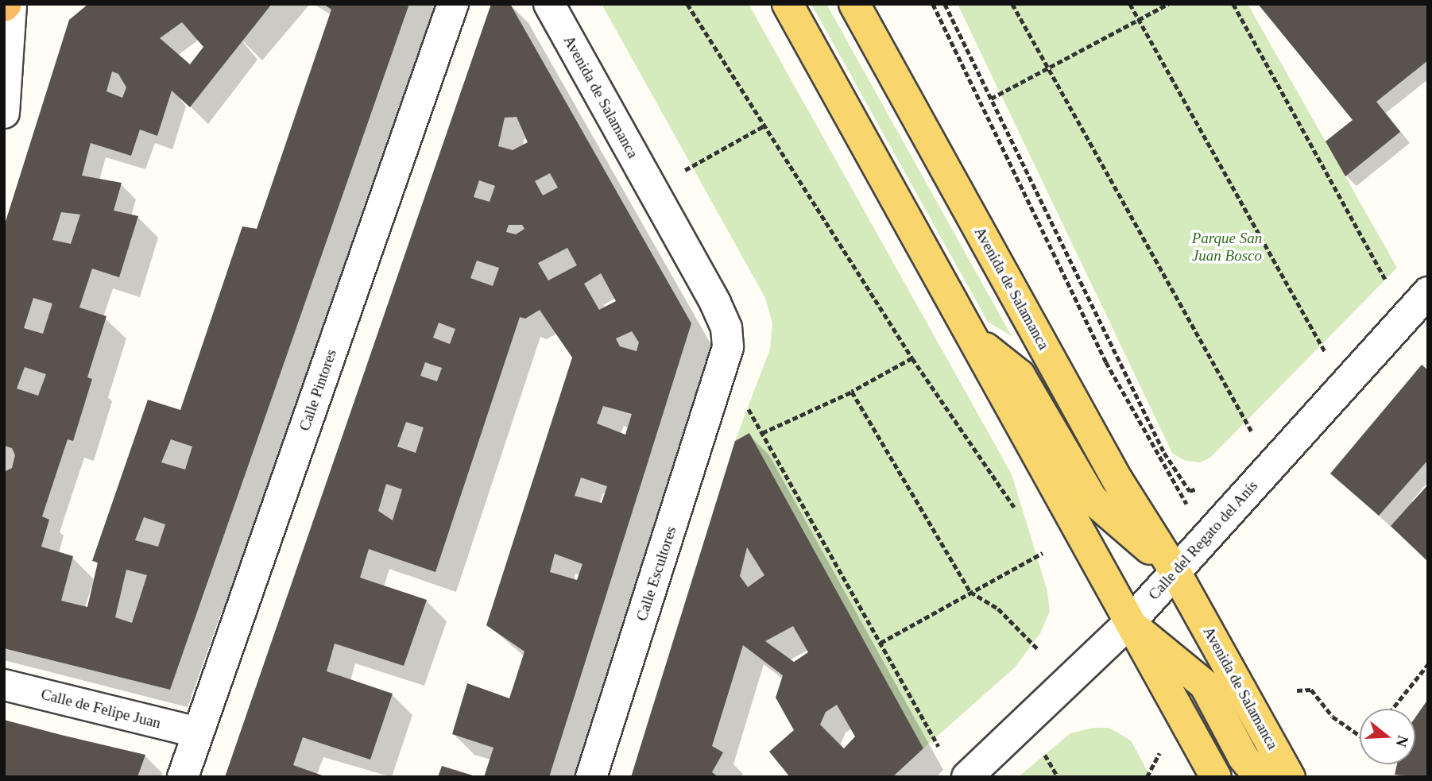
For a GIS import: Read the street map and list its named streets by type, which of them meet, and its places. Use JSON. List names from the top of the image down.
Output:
{
  "streets": {
    "main road": ["Avenida de Salamanca"],
    "street": [
      "Calle Pintores",
      "Calle del Regato del Anís",
      "Calle Escultores",
      "Calle de Felipe Juan"
    ]
  },
  "crossings": [
    ["Avenida de Salamanca", "Calle del Regato del Anís"],
    ["Avenida de Salamanca", "Calle Escultores"],
    ["Calle Pintores", "Calle de Felipe Juan"]
  ],
  "parks": ["Parque San Juan Bosco"],
  "north": "right"
}
